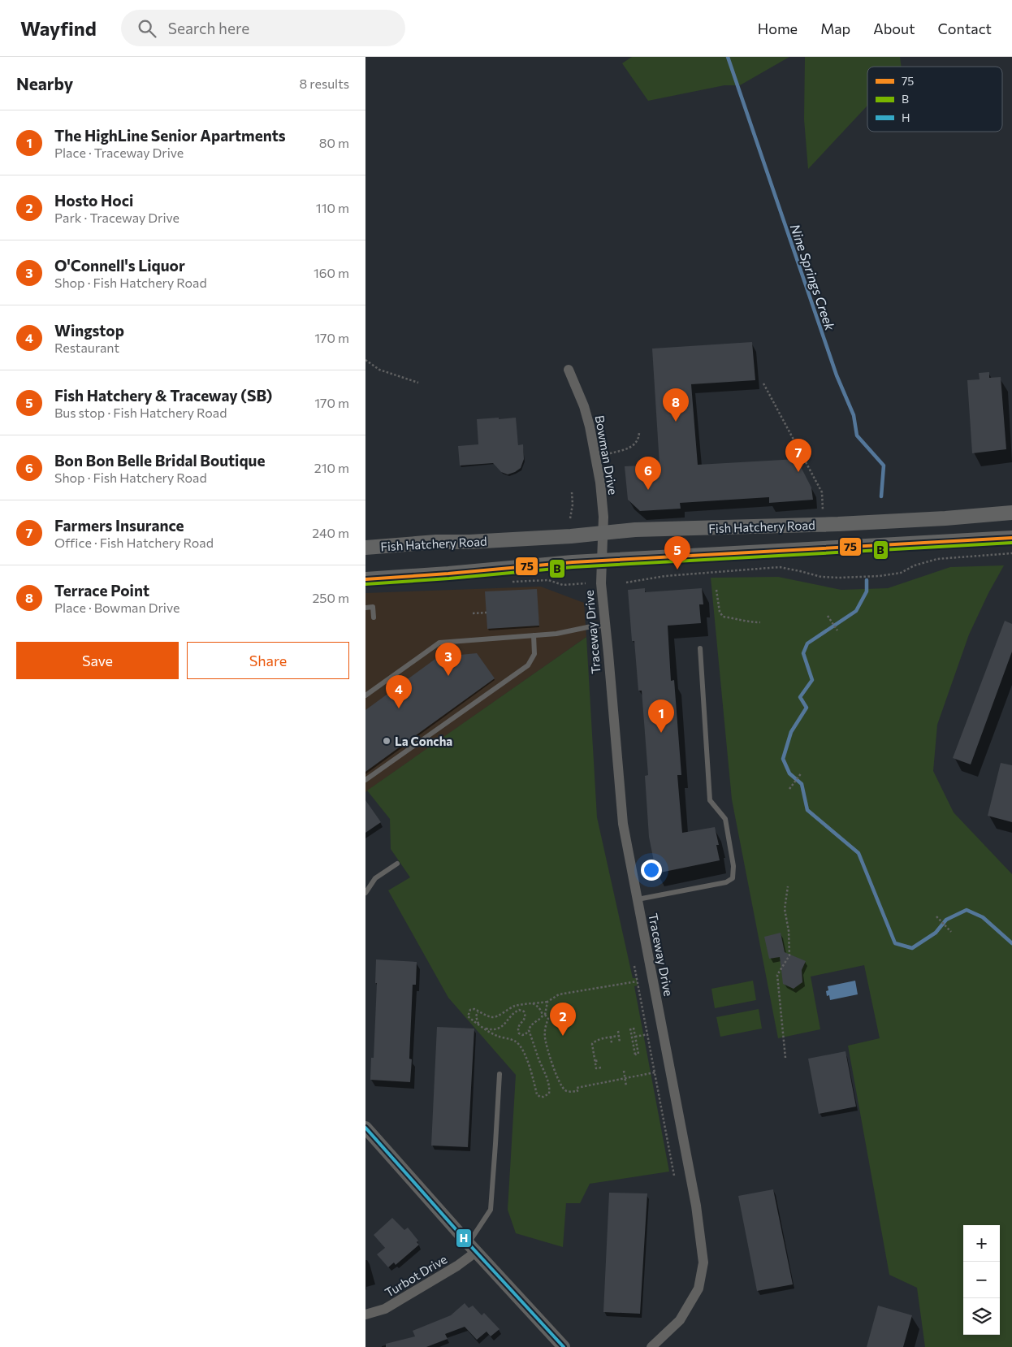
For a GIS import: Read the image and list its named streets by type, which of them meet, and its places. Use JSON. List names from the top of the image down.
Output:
{
  "streets": {
    "main road": ["Fish Hatchery Road"],
    "street": ["Bowman Drive", "Traceway Drive", "Turbot Drive"]
  },
  "crossings": [
    ["Bowman Drive", "Fish Hatchery Road"],
    ["Bowman Drive", "Traceway Drive"],
    ["Fish Hatchery Road", "Traceway Drive"]
  ],
  "water": ["Nine Springs Creek"],
  "places": ["La Concha"],
  "lines": ["transit line 75", "transit line B", "transit line H"],
  "legend": ["75", "B", "H"],
  "page": {
    "header": "Wayfind",
    "search": "Search here",
    "nav": [
      "Home",
      "Map",
      "About",
      "Contact"
    ],
    "heading": ["Nearby", "8 results"],
    "list": [
      {
        "mark": "1",
        "name": "The HighLine Senior Apartments",
        "note": "Place · Traceway Drive",
        "value": "80 m"
      },
      {
        "mark": "2",
        "name": "Hosto Hoci",
        "note": "Park · Traceway Drive",
        "value": "110 m"
      },
      {
        "mark": "3",
        "name": "O'Connell's Liquor",
        "note": "Shop · Fish Hatchery Road",
        "value": "160 m"
      },
      {
        "mark": "4",
        "name": "Wingstop",
        "note": "Restaurant",
        "value": "170 m"
      },
      {
        "mark": "5",
        "name": "Fish Hatchery & Traceway (SB)",
        "note": "Bus stop · Fish Hatchery Road",
        "value": "170 m"
      },
      {
        "mark": "6",
        "name": "Bon Bon Belle Bridal Boutique",
        "note": "Shop · Fish Hatchery Road",
        "value": "210 m"
      },
      {
        "mark": "7",
        "name": "Farmers Insurance",
        "note": "Office · Fish Hatchery Road",
        "value": "240 m"
      },
      {
        "mark": "8",
        "name": "Terrace Point",
        "note": "Place · Bowman Drive",
        "value": "250 m"
      }
    ],
    "pins": [
      "8",
      "7",
      "6",
      "5",
      "3",
      "4",
      "1",
      "2"
    ],
    "buttons": ["Save", "Share"],
    "map_buttons": ["+", "−"]
  }
}
